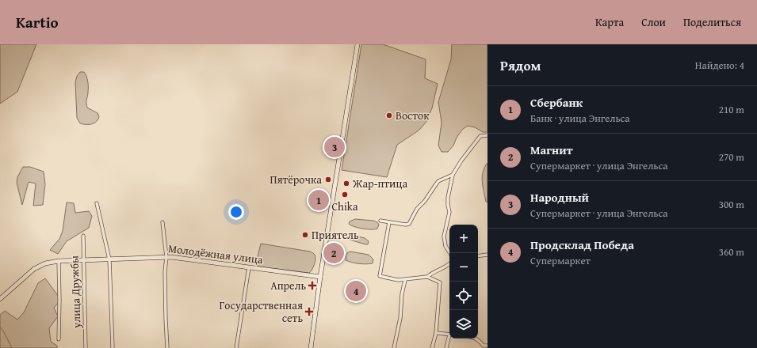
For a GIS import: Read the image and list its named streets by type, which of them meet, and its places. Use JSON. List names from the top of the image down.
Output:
{
  "streets": {
    "main road": ["Молодёжная улица"],
    "street": ["улица Дружбы"]
  },
  "crossings": [
    ["Молодёжная улица", "улица Дружбы"]
  ],
  "places": {
    "other": [
      "Восток",
      "Пятёрочка",
      "Жар-птица",
      "Chika",
      "Приятель"
    ],
    "health": ["Апрель", "Государственная сеть"]
  },
  "page": {
    "header": "Kartio",
    "nav": ["Карта", "Слои", "Поделиться"],
    "heading": ["Рядом", "Найдено: 4"],
    "list": [
      {
        "mark": "1",
        "name": "Сбербанк",
        "note": "Банк · улица Энгельса",
        "value": "210 m"
      },
      {
        "mark": "2",
        "name": "Магнит",
        "note": "Супермаркет · улица Энгельса",
        "value": "270 m"
      },
      {
        "mark": "3",
        "name": "Народный",
        "note": "Супермаркет · улица Энгельса",
        "value": "300 m"
      },
      {
        "mark": "4",
        "name": "Продсклад Победа",
        "note": "Супермаркет",
        "value": "360 m"
      }
    ],
    "pins": [
      "3",
      "1",
      "2",
      "4"
    ],
    "map_buttons": ["+", "−"]
  }
}
